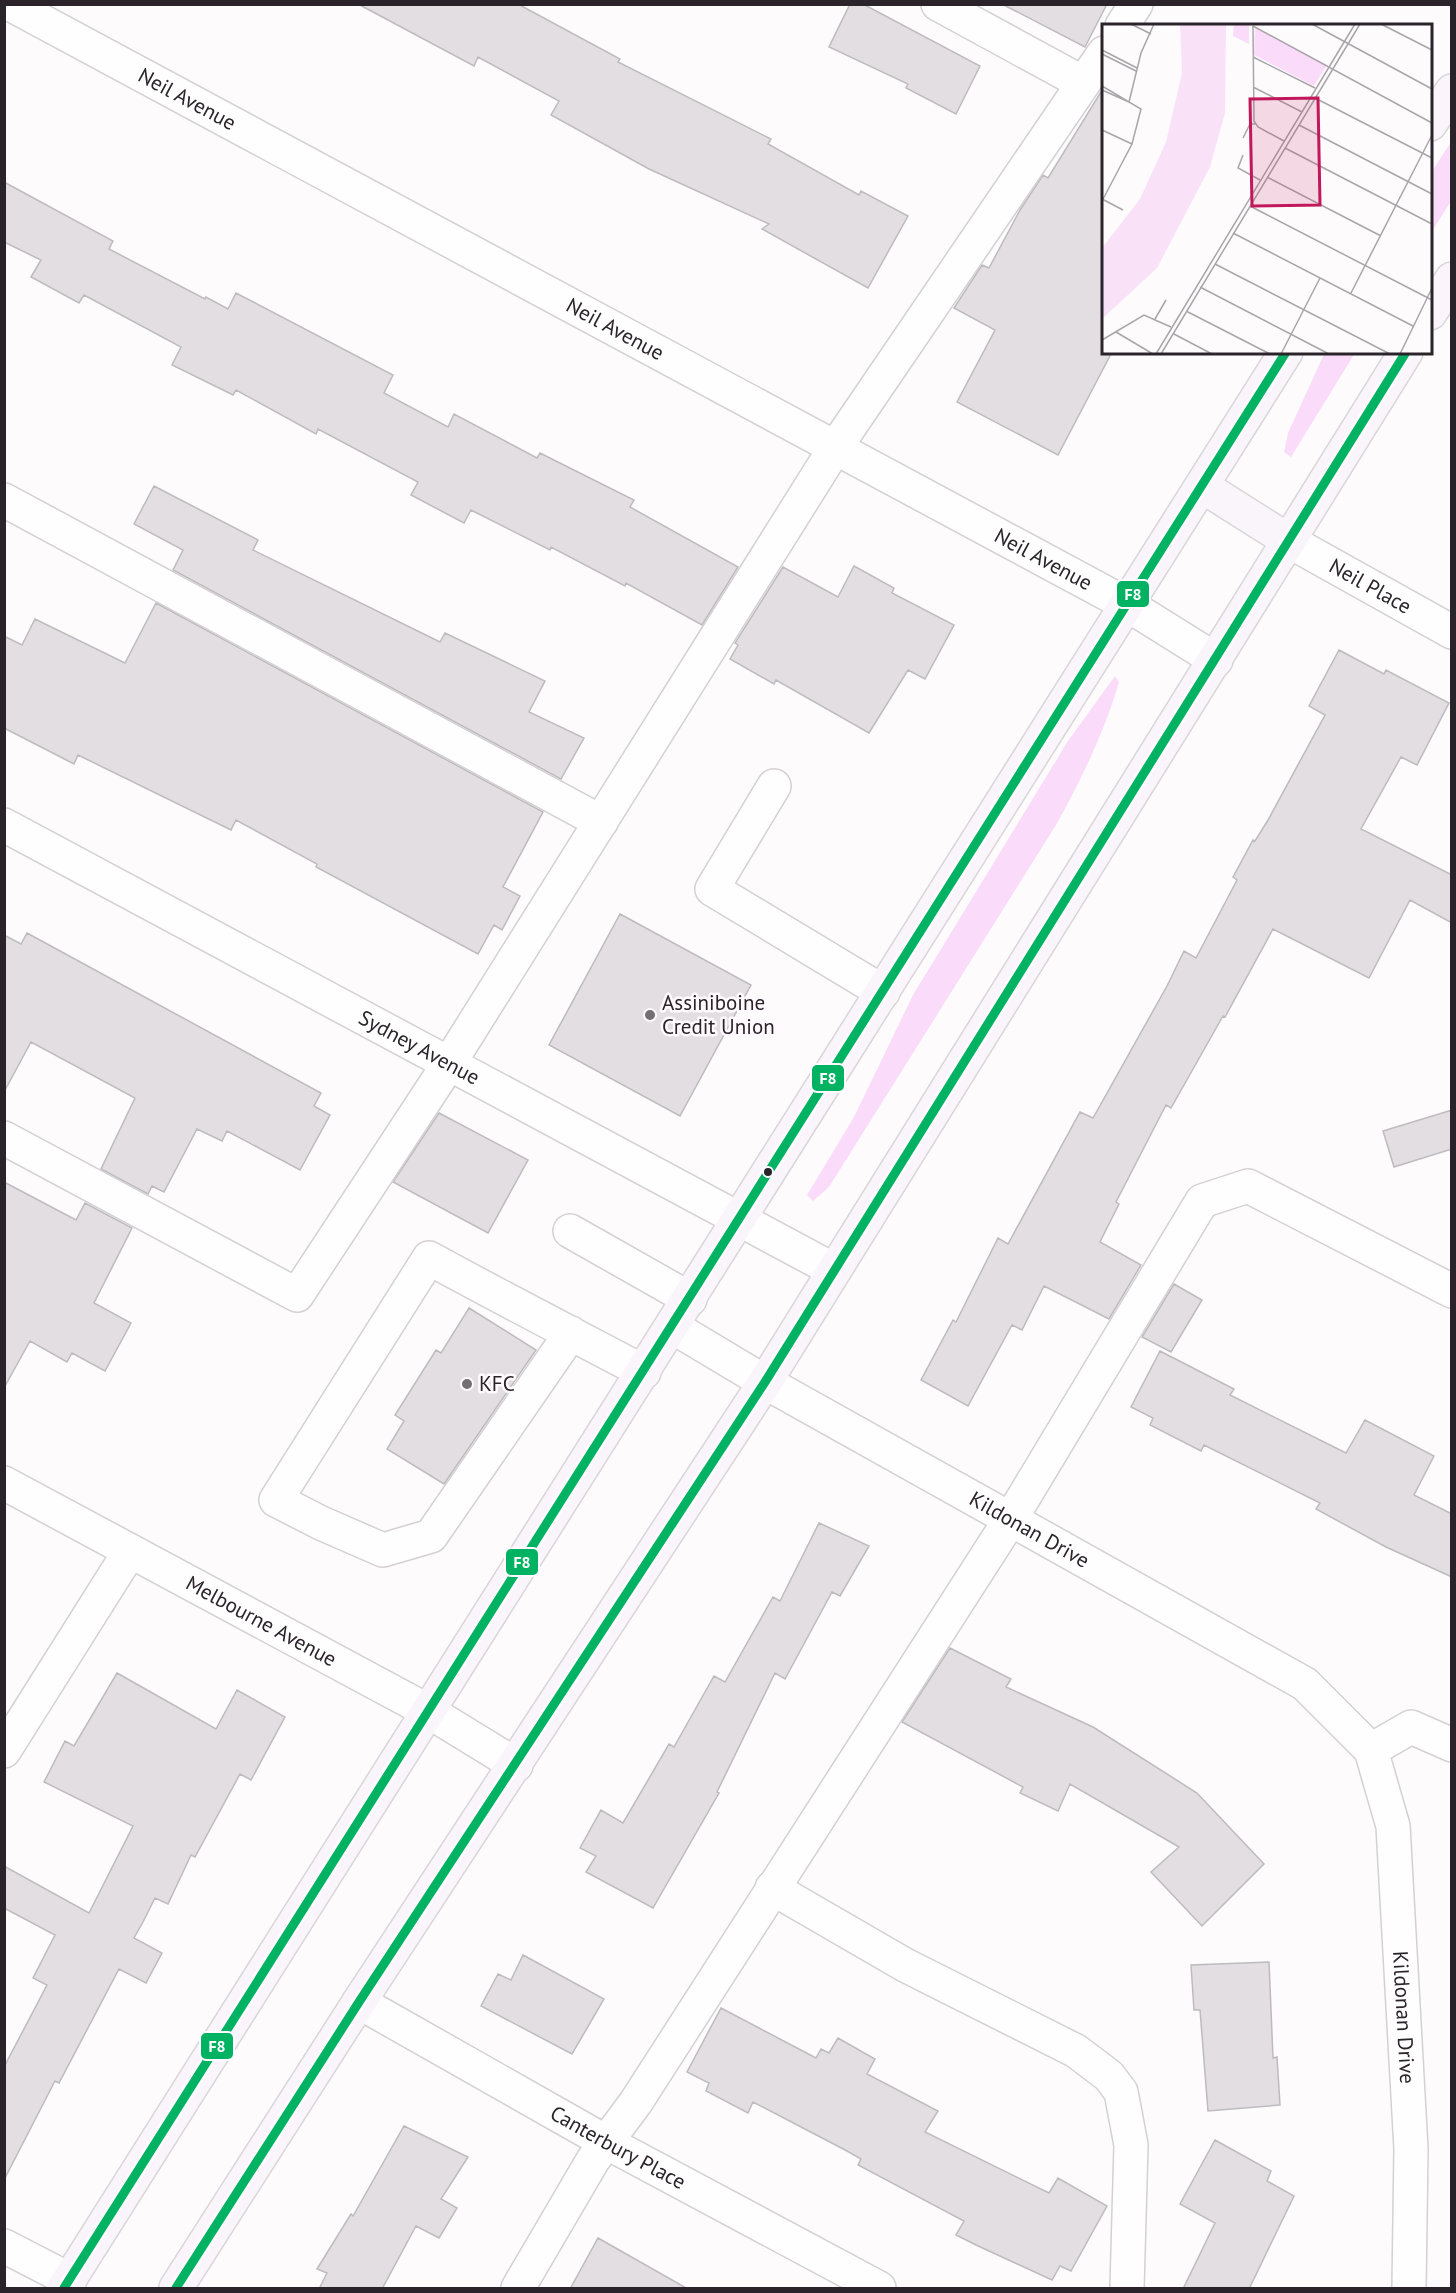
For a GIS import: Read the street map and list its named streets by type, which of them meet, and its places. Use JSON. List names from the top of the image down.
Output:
{
  "streets": {
    "street": [
      "Neil Avenue",
      "Neil Place",
      "Sydney Avenue",
      "Kildonan Drive",
      "Melbourne Avenue",
      "Canterbury Place"
    ]
  },
  "places": ["Assiniboine Credit Union", "KFC"],
  "lines": ["transit line F8"]
}
